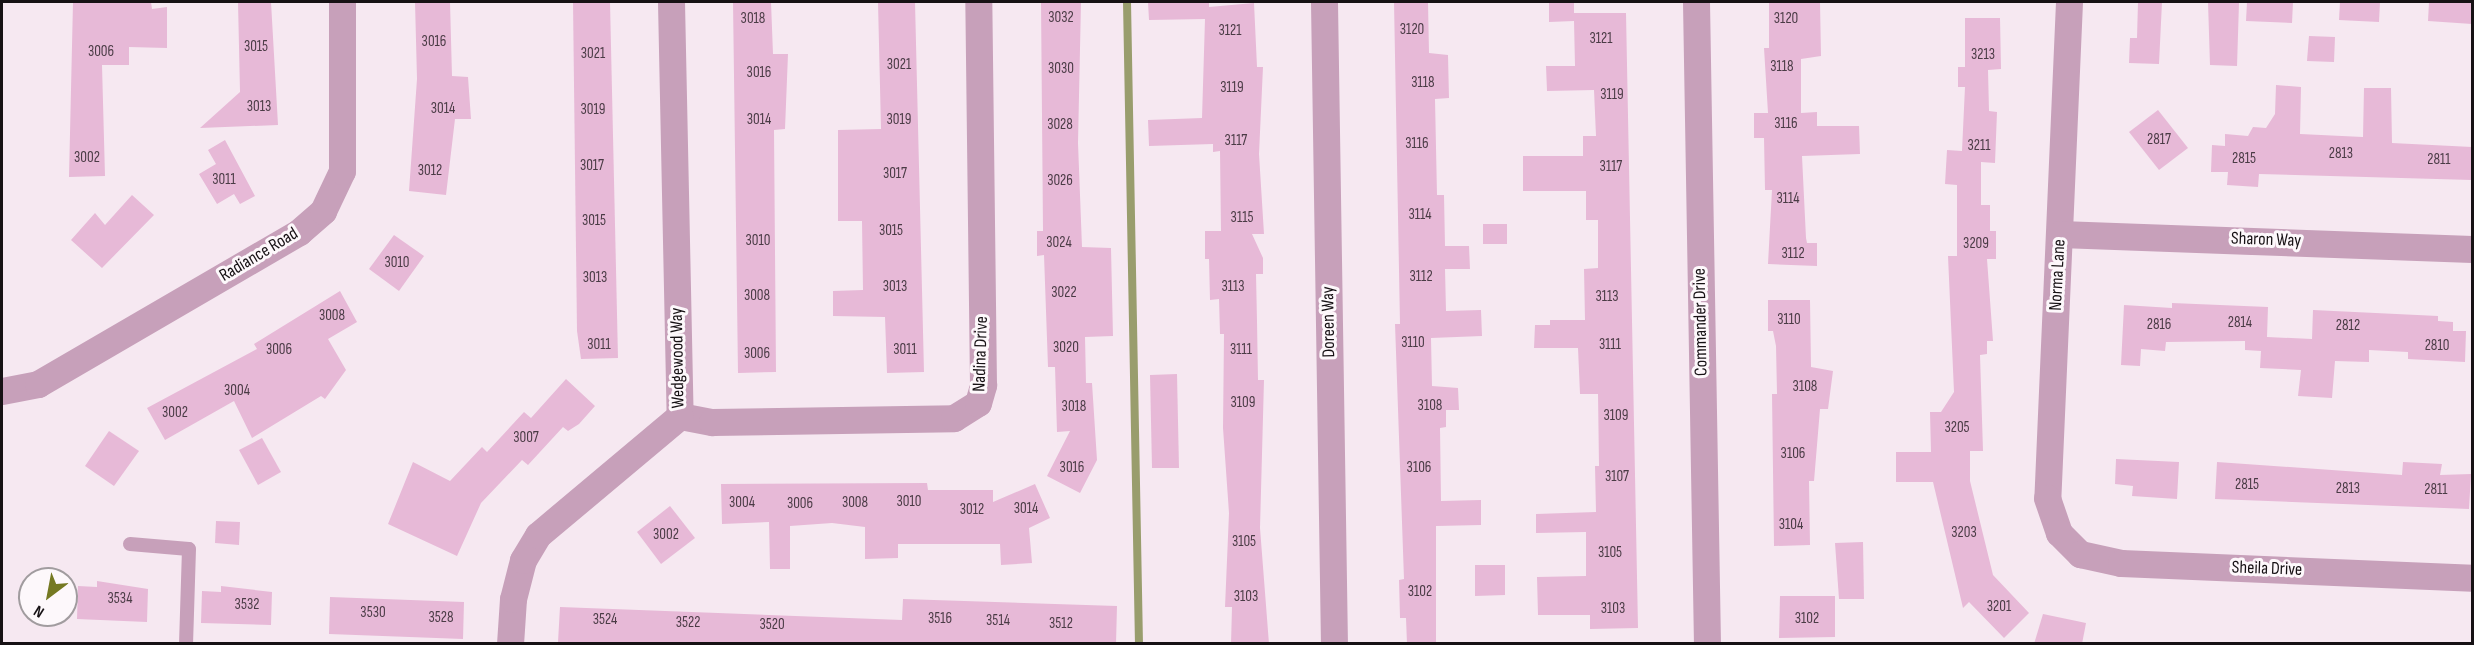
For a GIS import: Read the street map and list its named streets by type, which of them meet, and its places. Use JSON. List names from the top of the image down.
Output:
{
  "streets": {
    "street": [
      "Sharon Way",
      "Radiance Road",
      "Norma Lane",
      "Doreen Way",
      "Commander Drive",
      "Nadina Drive",
      "Wedgewood Way",
      "Sheila Drive"
    ]
  },
  "crossings": [
    ["Sharon Way", "Norma Lane"],
    ["Norma Lane", "Sheila Drive"],
    ["Nadina Drive", "Wedgewood Way"]
  ],
  "house_numbers": [
    "3032",
    "3018",
    "3120",
    "3120",
    "3121",
    "3121",
    "3016",
    "3015",
    "3006",
    "3021",
    "3213",
    "3021",
    "3118",
    "3030",
    "3016",
    "3118",
    "3119",
    "3119",
    "3013",
    "3014",
    "3019",
    "3014",
    "3019",
    "3116",
    "3028",
    "2817",
    "3117",
    "3116",
    "3211",
    "2813",
    "3002",
    "2815",
    "2811",
    "3017",
    "3117",
    "3012",
    "3017",
    "3011",
    "3026",
    "3114",
    "3114",
    "3115",
    "3015",
    "3015",
    "3010",
    "3024",
    "3209",
    "3112",
    "3010",
    "3112",
    "3013",
    "3013",
    "3113",
    "3022",
    "3008",
    "3113",
    "3008",
    "3110",
    "2814",
    "2816",
    "2812",
    "3110",
    "3011",
    "3111",
    "2810",
    "3020",
    "3006",
    "3011",
    "3111",
    "3006",
    "3108",
    "3004",
    "3109",
    "3108",
    "3018",
    "3002",
    "3109",
    "3205",
    "3007",
    "3106",
    "3016",
    "3106",
    "3107",
    "2815",
    "2813",
    "2811",
    "3010",
    "3004",
    "3008",
    "3006",
    "3014",
    "3012",
    "3104",
    "3203",
    "3002",
    "3105",
    "3105",
    "3102",
    "3103",
    "3534",
    "3532",
    "3201",
    "3103",
    "3530",
    "3528",
    "3516",
    "3102",
    "3524",
    "3514",
    "3522",
    "3512",
    "3520"
  ],
  "north": "bottom left"
}
